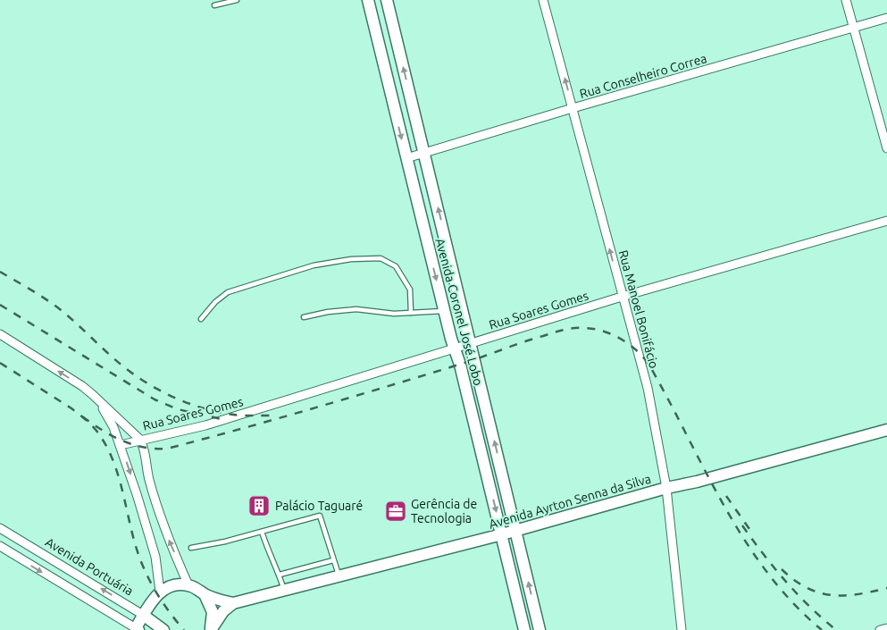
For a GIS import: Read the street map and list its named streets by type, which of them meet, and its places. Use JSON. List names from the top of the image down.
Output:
{
  "streets": {
    "street": [
      "Rua Conselheiro Correa",
      "Rua Manoel Bonifácio",
      "Rua Soares Gomes",
      "Avenida Coronel José Lobo",
      "Avenida Ayrton Senna da Silva",
      "Avenida Portuária"
    ]
  },
  "crossings": [
    ["Rua Conselheiro Correa", "Rua Manoel Bonifácio"],
    ["Rua Conselheiro Correa", "Avenida Coronel José Lobo"],
    ["Rua Manoel Bonifácio", "Rua Soares Gomes"],
    ["Rua Manoel Bonifácio", "Avenida Ayrton Senna da Silva"],
    ["Rua Soares Gomes", "Avenida Coronel José Lobo"],
    ["Avenida Coronel José Lobo", "Avenida Ayrton Senna da Silva"]
  ],
  "one_way": ["Rua Manoel Bonifácio"],
  "places": {
    "building": ["Palácio Taguaré"],
    "office": ["Gerência de Tecnologia"]
  }
}
